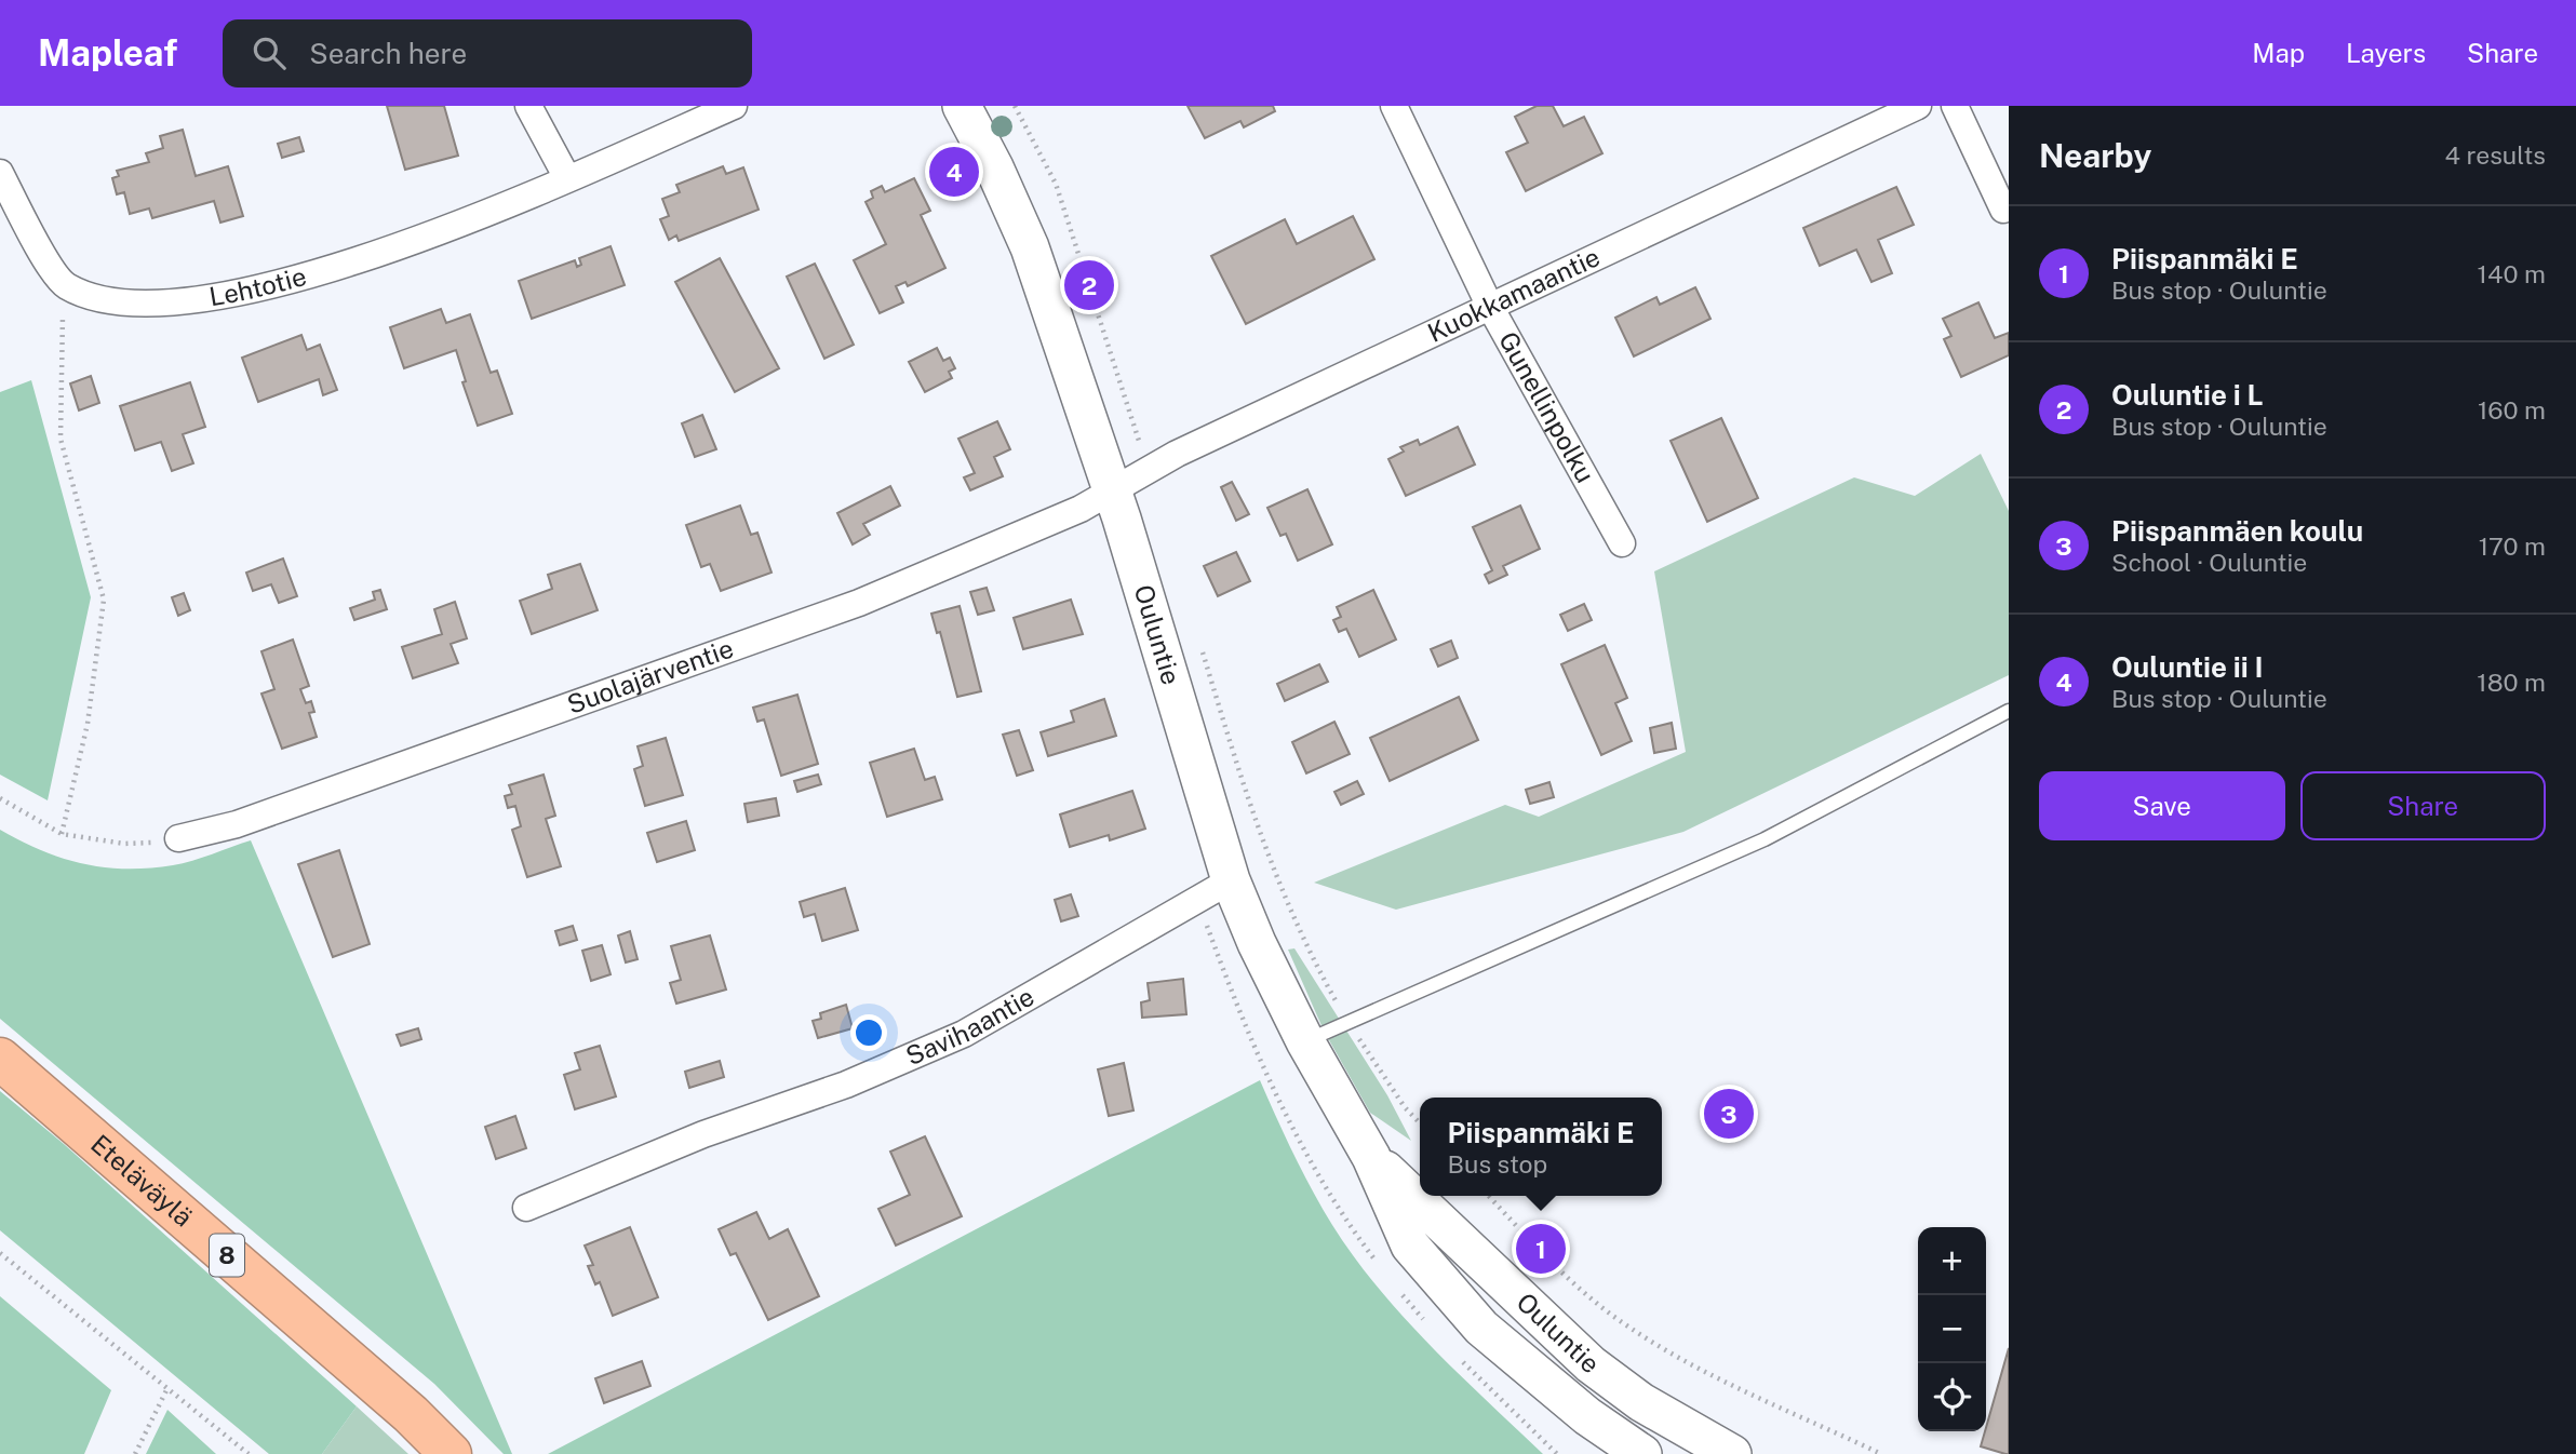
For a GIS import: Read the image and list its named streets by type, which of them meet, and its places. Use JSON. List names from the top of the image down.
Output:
{
  "streets": {
    "highway": ["Eteläväylä", "8"],
    "main road": ["Ouluntie"],
    "street": [
      "Lehtotie",
      "Kuokkamaantie",
      "Gunellinpolku",
      "Suolajärventie",
      "Savihaantie"
    ]
  },
  "crossings": [
    ["Kuokkamaantie", "Gunellinpolku"],
    ["Kuokkamaantie", "Ouluntie"],
    ["Kuokkamaantie", "Suolajärventie"],
    ["Ouluntie", "Suolajärventie"],
    ["Ouluntie", "Savihaantie"]
  ],
  "page": {
    "header": "Mapleaf",
    "search": "Search here",
    "nav": ["Map", "Layers", "Share"],
    "heading": ["Nearby", "4 results"],
    "pins": [
      "4",
      "2",
      "3",
      "1"
    ],
    "list": [
      {
        "mark": "1",
        "name": "Piispanmäki E",
        "note": "Bus stop · Ouluntie",
        "value": "140 m"
      },
      {
        "mark": "2",
        "name": "Ouluntie i L",
        "note": "Bus stop · Ouluntie",
        "value": "160 m"
      },
      {
        "mark": "3",
        "name": "Piispanmäen koulu",
        "note": "School · Ouluntie",
        "value": "170 m"
      },
      {
        "mark": "4",
        "name": "Ouluntie ii I",
        "note": "Bus stop · Ouluntie",
        "value": "180 m"
      }
    ],
    "buttons": ["Save", "Share"],
    "popup": ["Piispanmäki E", "Bus stop"],
    "map_buttons": ["+", "−"]
  }
}
